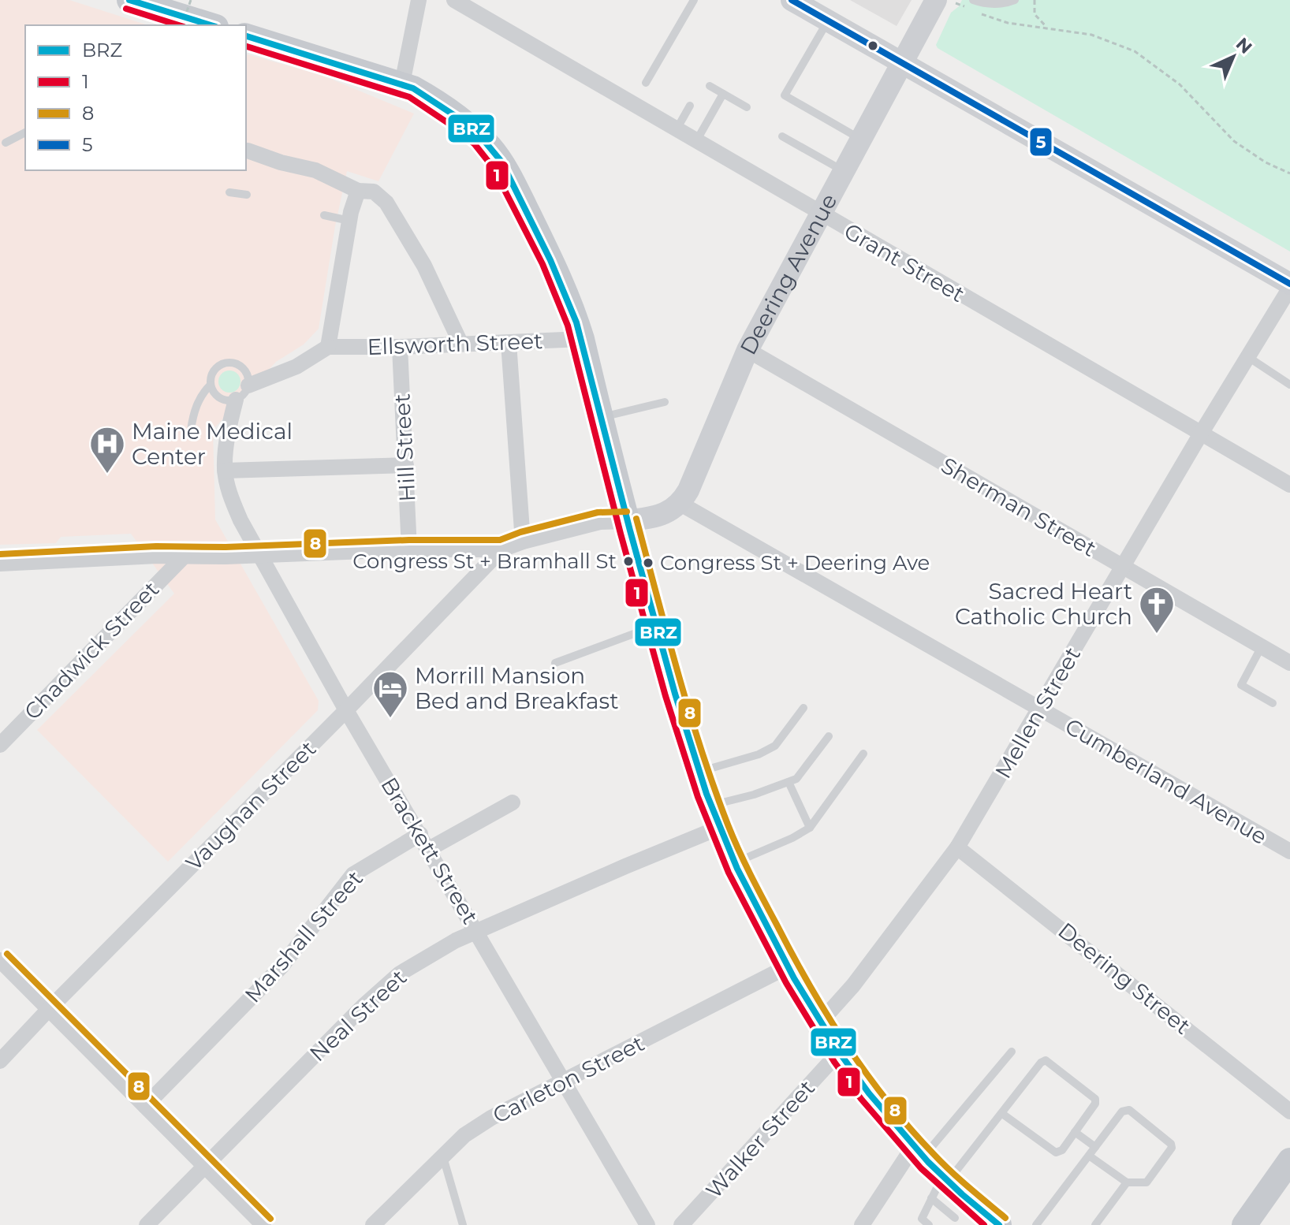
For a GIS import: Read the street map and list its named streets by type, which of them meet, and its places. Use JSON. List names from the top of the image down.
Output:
{
  "streets": {
    "main road": ["Deering Avenue"],
    "street": [
      "Grant Street",
      "Ellsworth Street",
      "Hill Street",
      "Sherman Street",
      "Chadwick Street",
      "Mellen Street",
      "Cumberland Avenue",
      "Vaughan Street",
      "Brackett Street",
      "Marshall Street",
      "Deering Street",
      "Neal Street",
      "Carleton Street",
      "Walker Street"
    ]
  },
  "crossings": [
    ["Grant Street", "Deering Avenue"],
    ["Grant Street", "Mellen Street"],
    ["Deering Avenue", "Sherman Street"],
    ["Deering Avenue", "Cumberland Avenue"],
    ["Ellsworth Street", "Hill Street"],
    ["Sherman Street", "Mellen Street"],
    ["Mellen Street", "Cumberland Avenue"],
    ["Mellen Street", "Deering Street"],
    ["Vaughan Street", "Brackett Street"],
    ["Brackett Street", "Marshall Street"],
    ["Brackett Street", "Neal Street"],
    ["Brackett Street", "Carleton Street"]
  ],
  "places": {
    "hospital": ["Maine Medical Center"],
    "other": ["Congress St + Bramhall St", "Congress St + Deering Ave"],
    "church": ["Sacred Heart Catholic Church"],
    "hotel": ["Morrill Mansion Bed and Breakfast"]
  },
  "lines": [
    "transit line BRZ",
    "transit line 5",
    "transit line 1",
    "transit line 8"
  ],
  "legend": [
    "BRZ",
    "1",
    "8",
    "5"
  ],
  "north": "top right"
}
